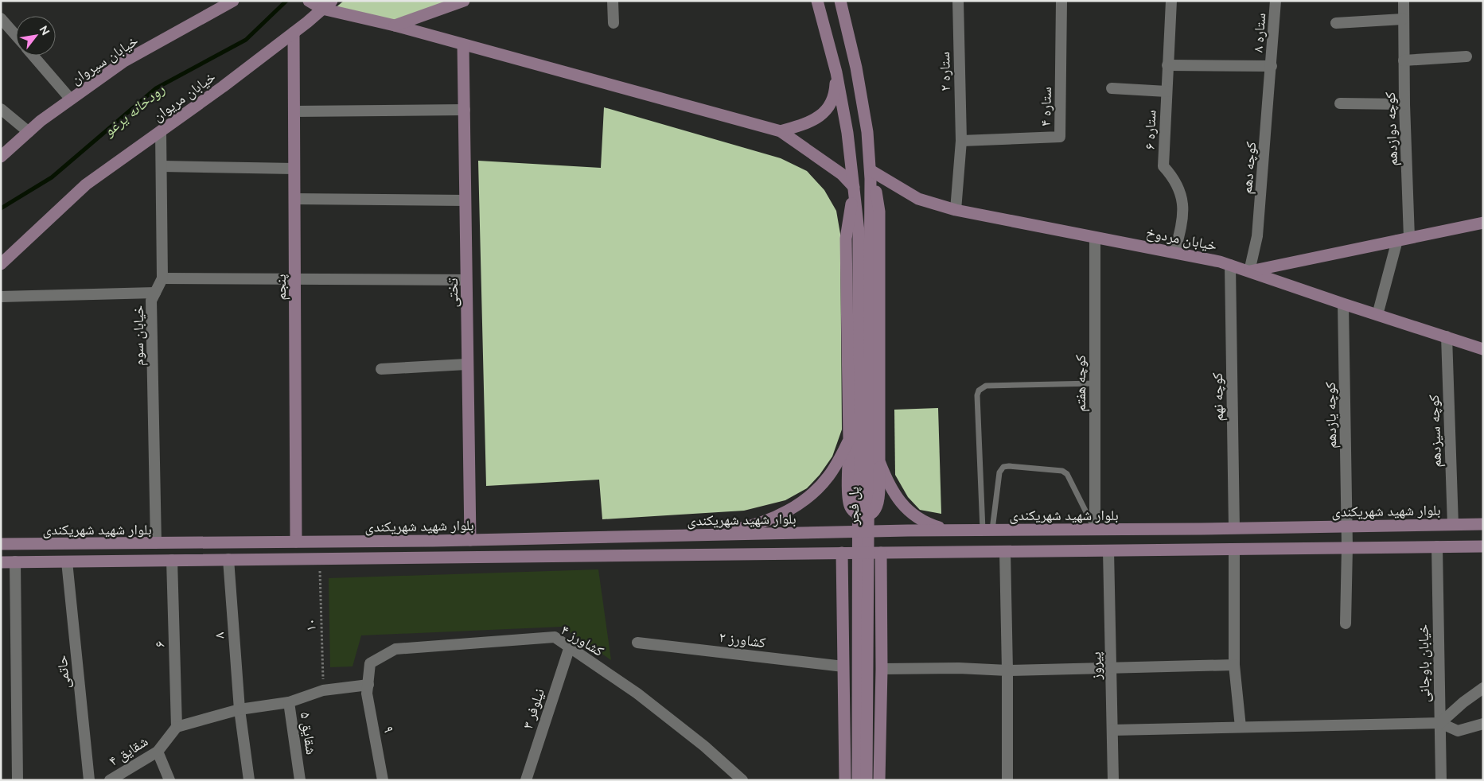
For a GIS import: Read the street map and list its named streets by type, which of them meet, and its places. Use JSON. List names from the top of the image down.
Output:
{
  "streets": {
    "main road": [
      "خیابان سیروان",
      "خیابان مریوان",
      "خیابان مردوخ",
      "پنجم",
      "تختی",
      "پل فجر",
      "بلوار شهید شهریکندی"
    ],
    "street": [
      "ستاره ۸",
      "ستاره ۲",
      "ستاره ۴",
      "کوچه دوازدهم",
      "ستاره ۶",
      "کوچه دهم",
      "خیابان سوم",
      "کوچه هفتم",
      "کوچه نهم",
      "کوچه یازدهم",
      "کوچه سیزدهم",
      "۸",
      "کشاورز ۲",
      "کشاورز ۴",
      "۶",
      "خیابان باوجانی",
      "پیروز",
      "حاتمی",
      "نیلوفر ۳",
      "۹",
      "شقایق ۵",
      "شقایق ۴"
    ],
    "path": ["۱۰"]
  },
  "crossings": [
    ["ستاره ۸", "کوچه دهم"],
    ["ستاره ۲", "ستاره ۴"],
    ["ستاره ۲", "خیابان مردوخ"],
    ["خیابان مریوان", "پنجم"],
    ["خیابان مریوان", "خیابان سوم"],
    ["ستاره ۶", "خیابان مردوخ"],
    ["کوچه دهم", "خیابان مردوخ"],
    ["خیابان مردوخ", "کوچه هفتم"],
    ["خیابان مردوخ", "کوچه نهم"],
    ["خیابان مردوخ", "کوچه یازدهم"],
    ["خیابان مردوخ", "کوچه سیزدهم"],
    ["پنجم", "بلوار شهید شهریکندی"],
    ["تختی", "بلوار شهید شهریکندی"],
    ["خیابان سوم", "بلوار شهید شهریکندی"],
    ["کوچه هفتم", "بلوار شهید شهریکندی"],
    ["کوچه نهم", "بلوار شهید شهریکندی"],
    ["کوچه یازدهم", "بلوار شهید شهریکندی"],
    ["کوچه سیزدهم", "بلوار شهید شهریکندی"],
    ["۱۰", "شقایق ۵"],
    ["کشاورز ۴", "نیلوفر ۳"],
    ["کشاورز ۴", "۹"],
    ["کشاورز ۴", "شقایق ۵"],
    ["۶", "شقایق ۴"],
    ["۹", "شقایق ۵"]
  ],
  "water": ["رودخانه یرغو"],
  "north": "top right"
}
